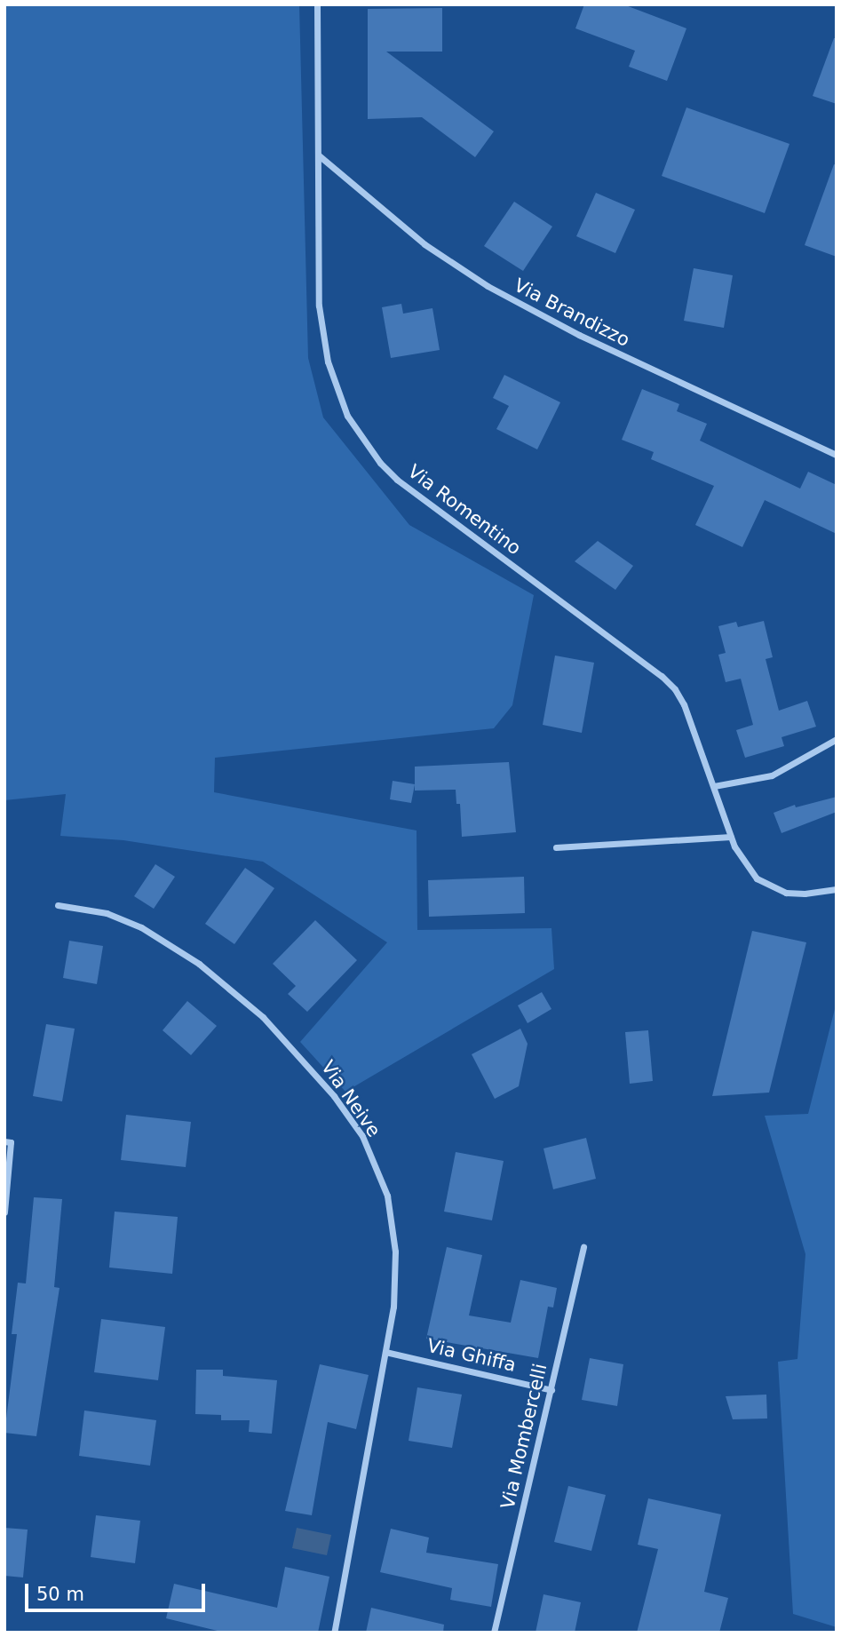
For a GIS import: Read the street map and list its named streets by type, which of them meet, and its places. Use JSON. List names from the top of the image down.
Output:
{
  "streets": {
    "street": [
      "Via Brandizzo",
      "Via Romentino",
      "Via Neive",
      "Via Ghiffa",
      "Via Mombercelli"
    ]
  },
  "crossings": [
    ["Via Brandizzo", "Via Romentino"],
    ["Via Neive", "Via Ghiffa"],
    ["Via Ghiffa", "Via Mombercelli"]
  ],
  "scale_bar": "50 m"
}
